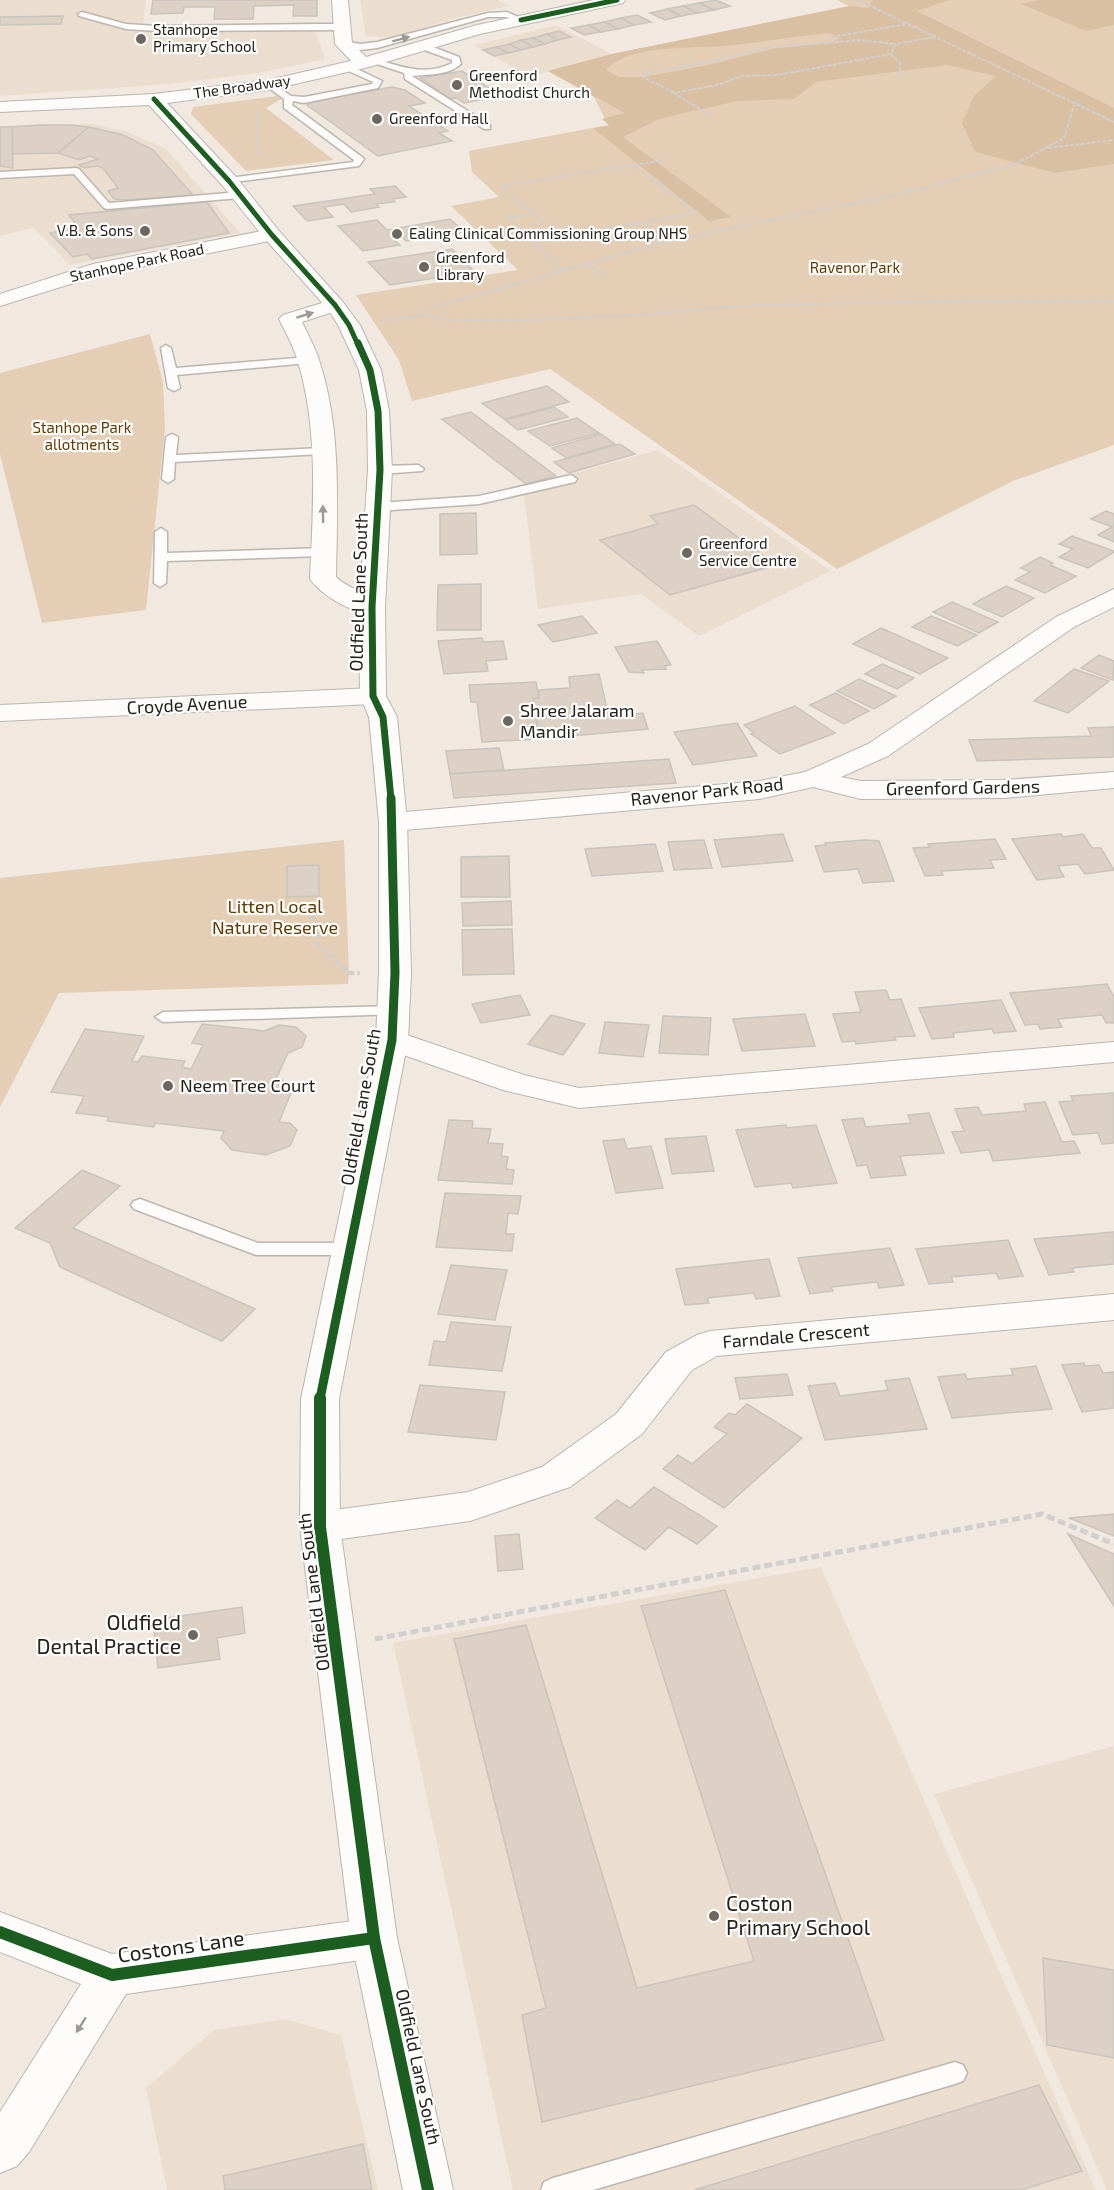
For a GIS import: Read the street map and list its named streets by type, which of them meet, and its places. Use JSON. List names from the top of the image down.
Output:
{
  "streets": {
    "street": [
      "The Broadway",
      "Stanhope Park Road",
      "Oldfield Lane South",
      "Croyde Avenue",
      "Greenford Gardens",
      "Ravenor Park Road",
      "Farndale Crescent",
      "Costons Lane"
    ]
  },
  "crossings": [
    ["The Broadway", "Oldfield Lane South"],
    ["Stanhope Park Road", "Oldfield Lane South"],
    ["Oldfield Lane South", "Croyde Avenue"],
    ["Oldfield Lane South", "Ravenor Park Road"],
    ["Oldfield Lane South", "Farndale Crescent"],
    ["Oldfield Lane South", "Costons Lane"],
    ["Greenford Gardens", "Ravenor Park Road"]
  ],
  "parks": ["Ravenor Park", "Stanhope Park allotments", "Litten Local Nature Reserve"],
  "places": [
    "Stanhope Primary School",
    "Greenford Methodist Church",
    "Greenford Hall",
    "V.B. & Sons",
    "Ealing Clinical Commissioning Group NHS",
    "Greenford Library",
    "Greenford Service Centre",
    "Shree Jalaram Mandir",
    "Neem Tree Court",
    "Oldfield Dental Practice",
    "Coston Primary School"
  ]
}
